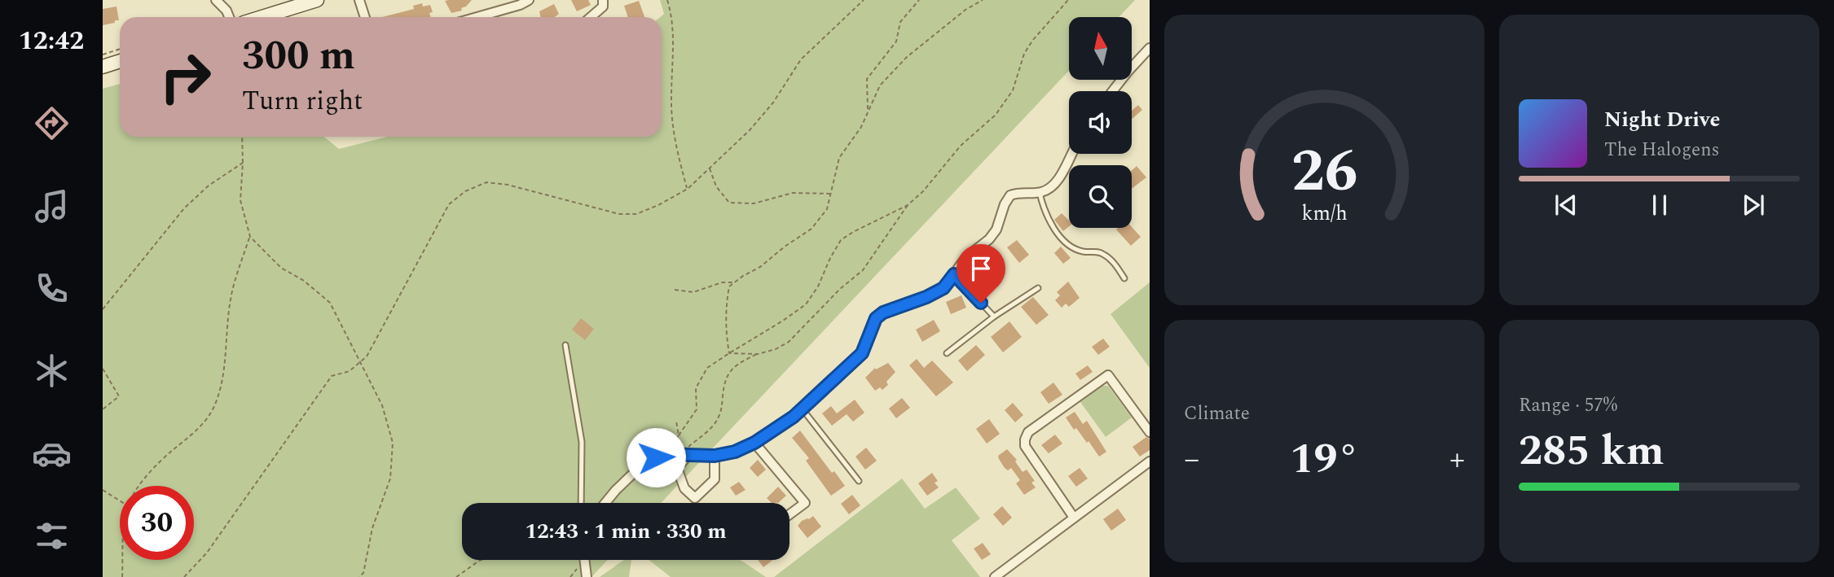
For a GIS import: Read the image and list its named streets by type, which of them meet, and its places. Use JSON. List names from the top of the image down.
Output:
{
  "north": "top",
  "page": {
    "tabs": "12:42",
    "turn": ["300 m", "Turn right"],
    "song": ["Night Drive", "The Halogens"],
    "tile": [
      "Climate",
      ["Range · 57%", "285 km"]
    ],
    "heat": ["−", "19°", "+"],
    "limit": "30",
    "trip": "12:43 · 1 min · 330 m",
    "gauge": ["26", "km/h"]
  }
}
